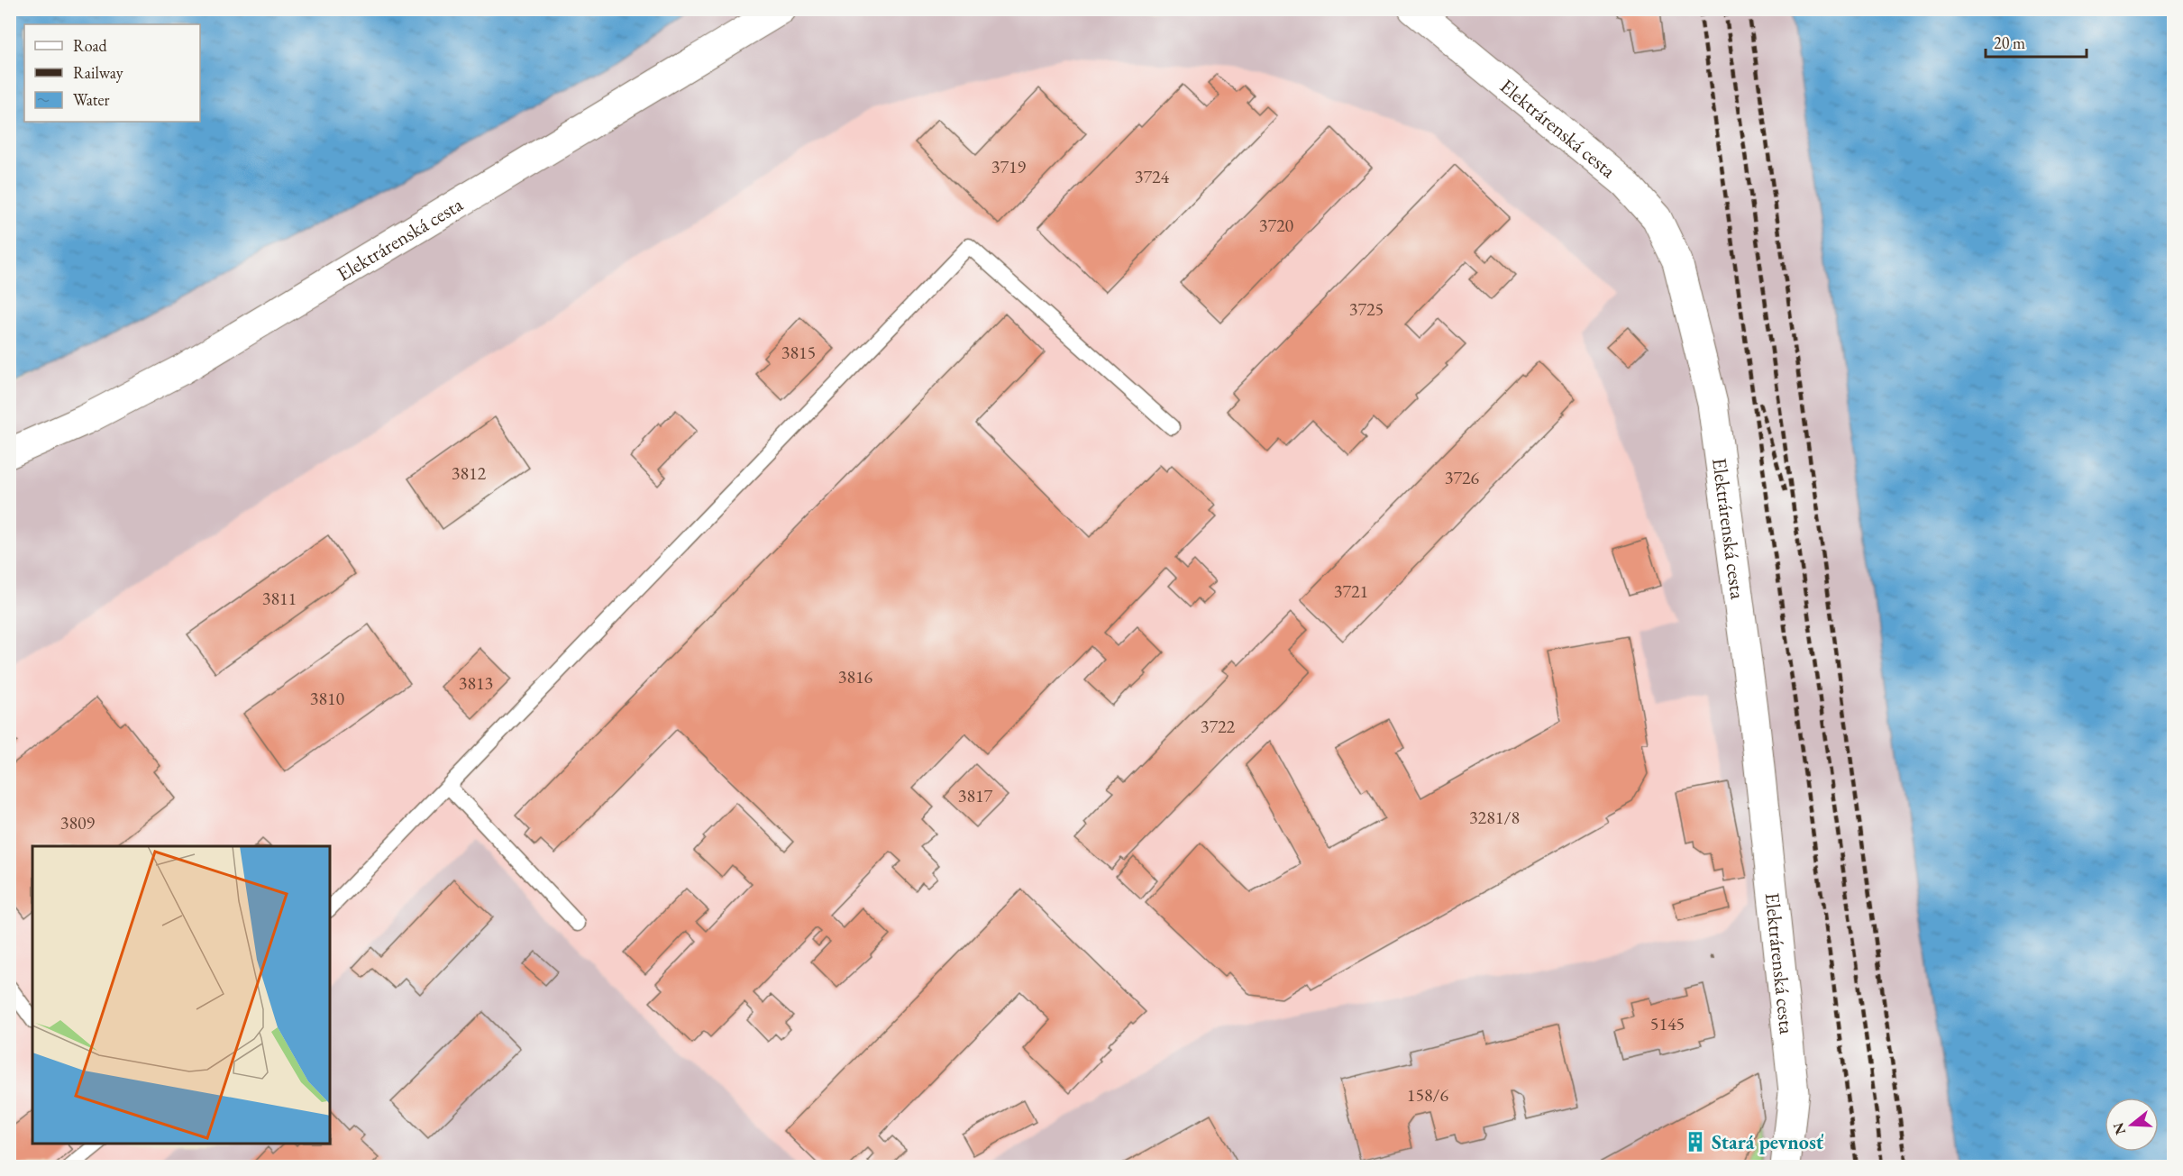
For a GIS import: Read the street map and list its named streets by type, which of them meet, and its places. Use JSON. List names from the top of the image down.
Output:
{
  "streets": {
    "street": ["Elektrárenská cesta"]
  },
  "places": {
    "building": ["Stará pevnosť"]
  },
  "house_numbers": [
    "3719",
    "3724",
    "3720",
    "3725",
    "3815",
    "3812",
    "3726",
    "3721",
    "3811",
    "3816",
    "3813",
    "3810",
    "3722",
    "3817",
    "3281/8",
    "3809",
    "5145",
    "158/6"
  ],
  "legend": ["Road", "Railway", "Water"],
  "scale_bar": "20 m",
  "north": "left"
}
